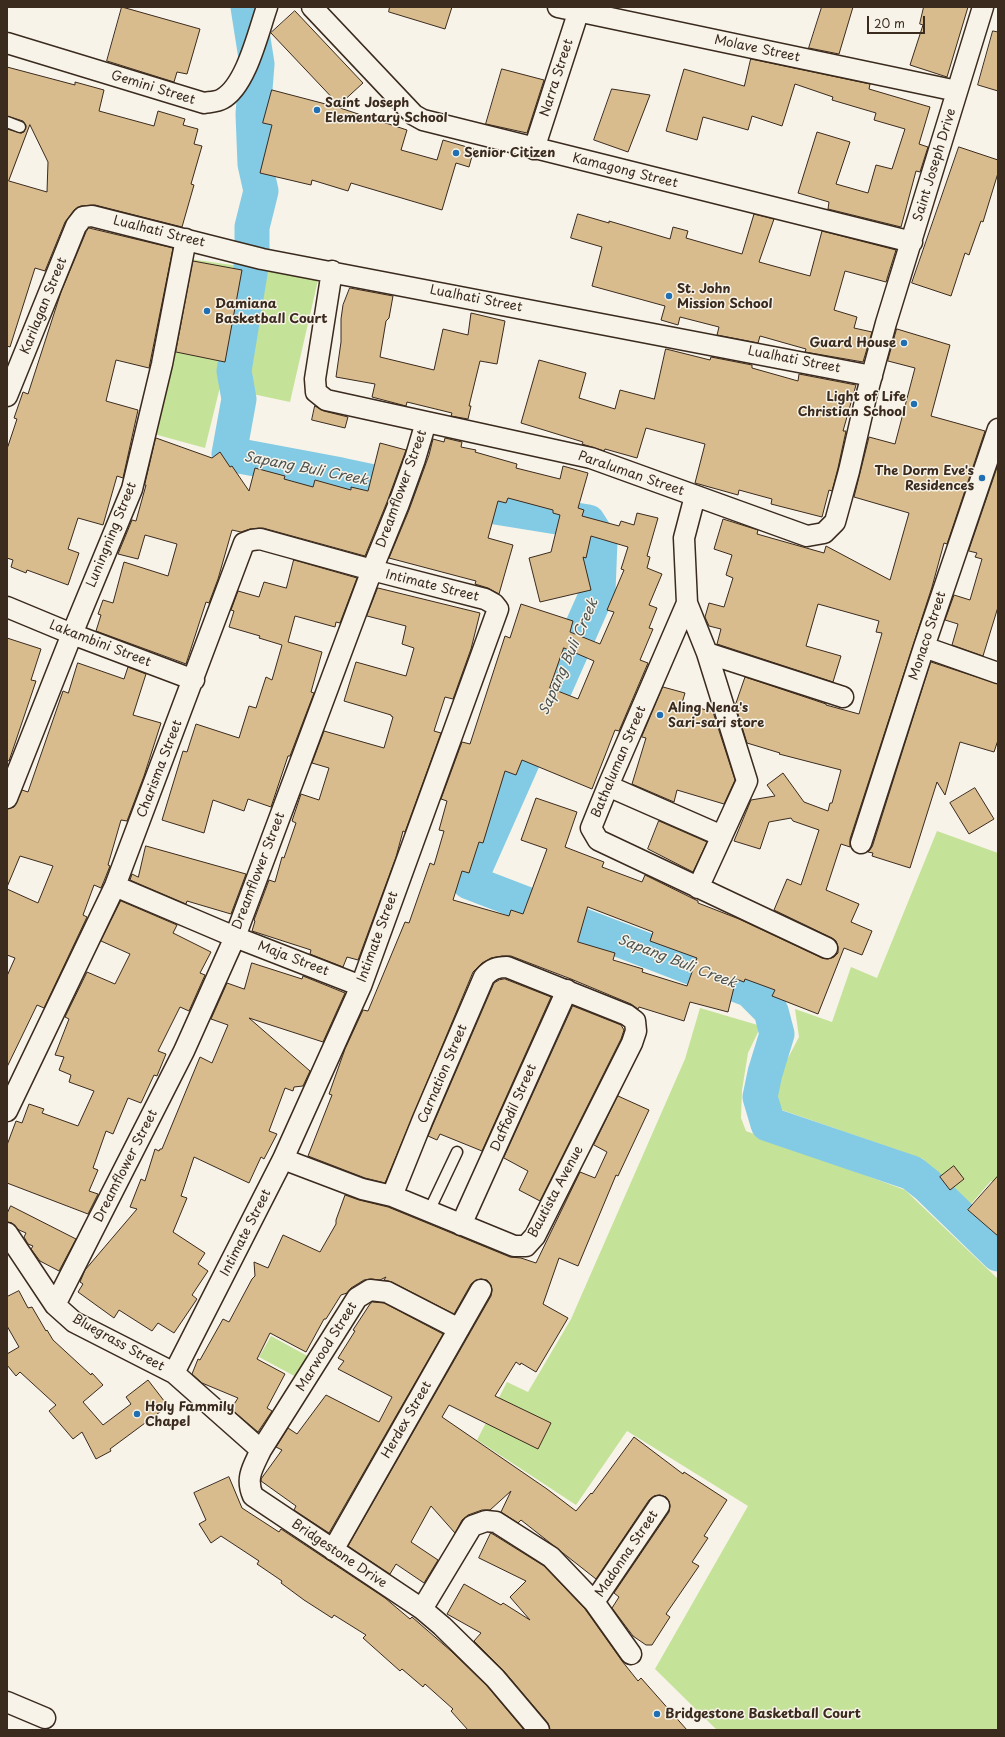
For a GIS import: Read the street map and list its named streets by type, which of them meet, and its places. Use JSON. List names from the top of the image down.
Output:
{
  "streets": {
    "street": [
      "Molave Street",
      "Narra Street",
      "Gemini Street",
      "Saint Joseph Drive",
      "Kamagong Street",
      "Lualhati Street",
      "Karilagan Street",
      "Paraluman Street",
      "Dreamflower Street",
      "Luningning Street",
      "Intimate Street",
      "Monaco Street",
      "Lakambini Street",
      "Bathaluman Street",
      "Charisma Street",
      "Maja Street",
      "Carnation Street",
      "Daffodil Street",
      "Bautista Avenue",
      "Bluegrass Street",
      "Marwood Street",
      "Herdex Street",
      "Bridgestone Drive",
      "Madonna Street"
    ]
  },
  "crossings": [
    ["Molave Street", "Narra Street"],
    ["Molave Street", "Saint Joseph Drive"],
    ["Narra Street", "Kamagong Street"],
    ["Saint Joseph Drive", "Kamagong Street"],
    ["Saint Joseph Drive", "Paraluman Street"],
    ["Lualhati Street", "Karilagan Street"],
    ["Lualhati Street", "Paraluman Street"],
    ["Lualhati Street", "Luningning Street"],
    ["Paraluman Street", "Dreamflower Street"],
    ["Paraluman Street", "Bathaluman Street"],
    ["Dreamflower Street", "Intimate Street"],
    ["Dreamflower Street", "Charisma Street"],
    ["Dreamflower Street", "Maja Street"],
    ["Dreamflower Street", "Bluegrass Street"],
    ["Luningning Street", "Lakambini Street"],
    ["Intimate Street", "Charisma Street"],
    ["Intimate Street", "Maja Street"],
    ["Intimate Street", "Bautista Avenue"],
    ["Intimate Street", "Bluegrass Street"],
    ["Lakambini Street", "Charisma Street"],
    ["Charisma Street", "Maja Street"],
    ["Carnation Street", "Daffodil Street"],
    ["Carnation Street", "Bautista Avenue"],
    ["Daffodil Street", "Bautista Avenue"],
    ["Marwood Street", "Herdex Street"],
    ["Marwood Street", "Bridgestone Drive"],
    ["Herdex Street", "Bridgestone Drive"]
  ],
  "water": ["Sapang Buli Creek"],
  "places": [
    "Saint Joseph Elementary School",
    "Senior Citizen",
    "St. John Mission School",
    "Damiana Basketball Court",
    "Guard House",
    "Light of Life Christian School",
    "The Dorm Eve's Residences",
    "Aling Nena's Sari-sari store",
    "Holy Fammily Chapel",
    "Bridgestone Basketball Court"
  ],
  "scale_bar": "20 m"
}
